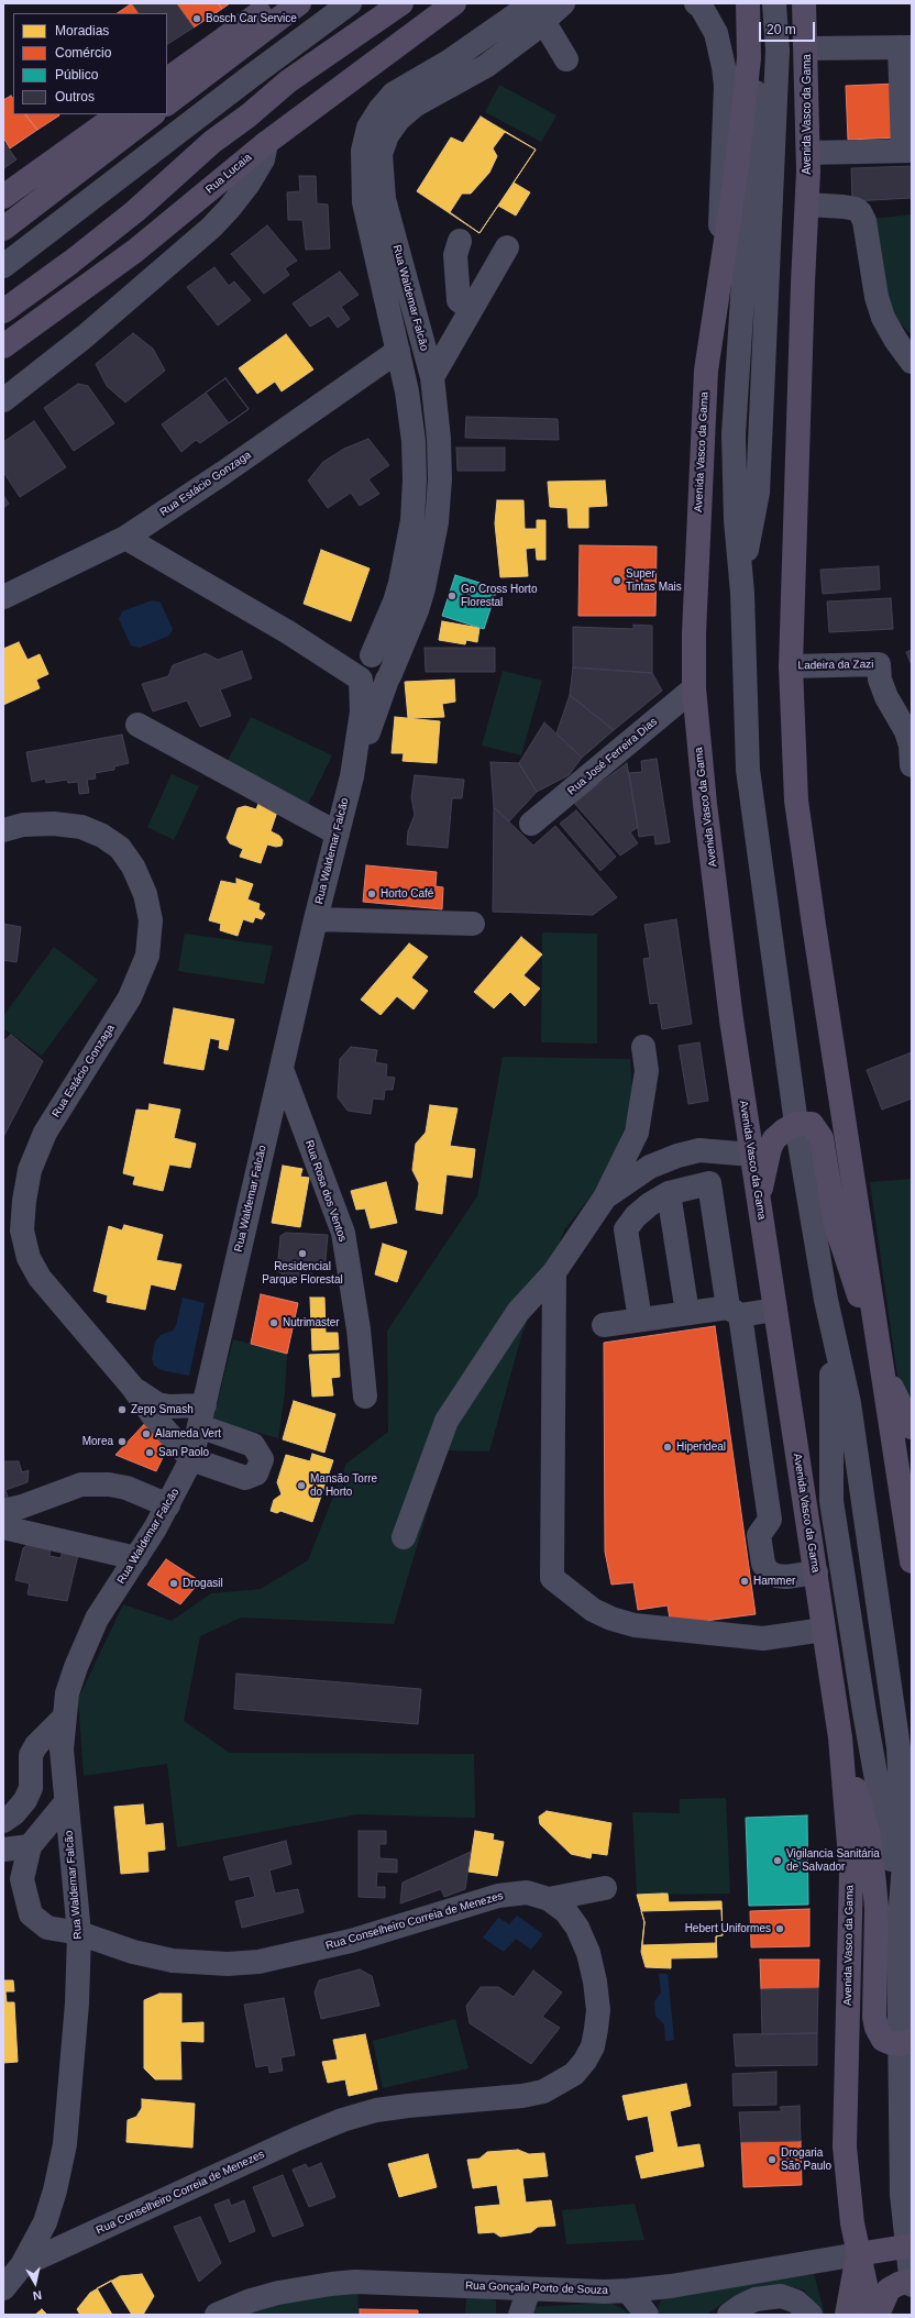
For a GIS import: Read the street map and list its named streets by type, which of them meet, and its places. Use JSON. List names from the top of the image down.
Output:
{
  "streets": {
    "main road": ["Avenida Vasco da Gama", "Rua Lucaia"],
    "street": [
      "Rua Waldemar Falcão",
      "Rua Estácio Gonzaga",
      "Ladeira da Zazi",
      "Rua José Ferreira Dias",
      "Rua Rosa dos Ventos",
      "Rua Conselheiro Correia de Menezes",
      "Rua Gonçalo Porto de Souza"
    ]
  },
  "crossings": [
    ["Avenida Vasco da Gama", "Ladeira da Zazi"],
    ["Avenida Vasco da Gama", "Rua José Ferreira Dias"],
    ["Avenida Vasco da Gama", "Rua Gonçalo Porto de Souza"],
    ["Rua Waldemar Falcão", "Rua Estácio Gonzaga"],
    ["Rua Waldemar Falcão", "Rua Rosa dos Ventos"],
    ["Rua Waldemar Falcão", "Rua Conselheiro Correia de Menezes"]
  ],
  "places": [
    "Bosch Car Service",
    "Super Tintas Mais",
    "Go Cross Horto Florestal",
    "Horto Café",
    "Residencial Parque Florestal",
    "Nutrimaster",
    "Zepp Smash",
    "Alameda Vert",
    "Morea",
    "Hiperideal",
    "San Paolo",
    "Mansão Torre do Horto",
    "Hammer",
    "Drogasil",
    "Vigilancia Sanitária de Salvador",
    "Hebert Uniformes",
    "Drogaria São Paulo"
  ],
  "legend": [
    "Moradias",
    "Comércio",
    "Público",
    "Outros"
  ],
  "scale_bar": "20 m",
  "north": "bottom"
}
